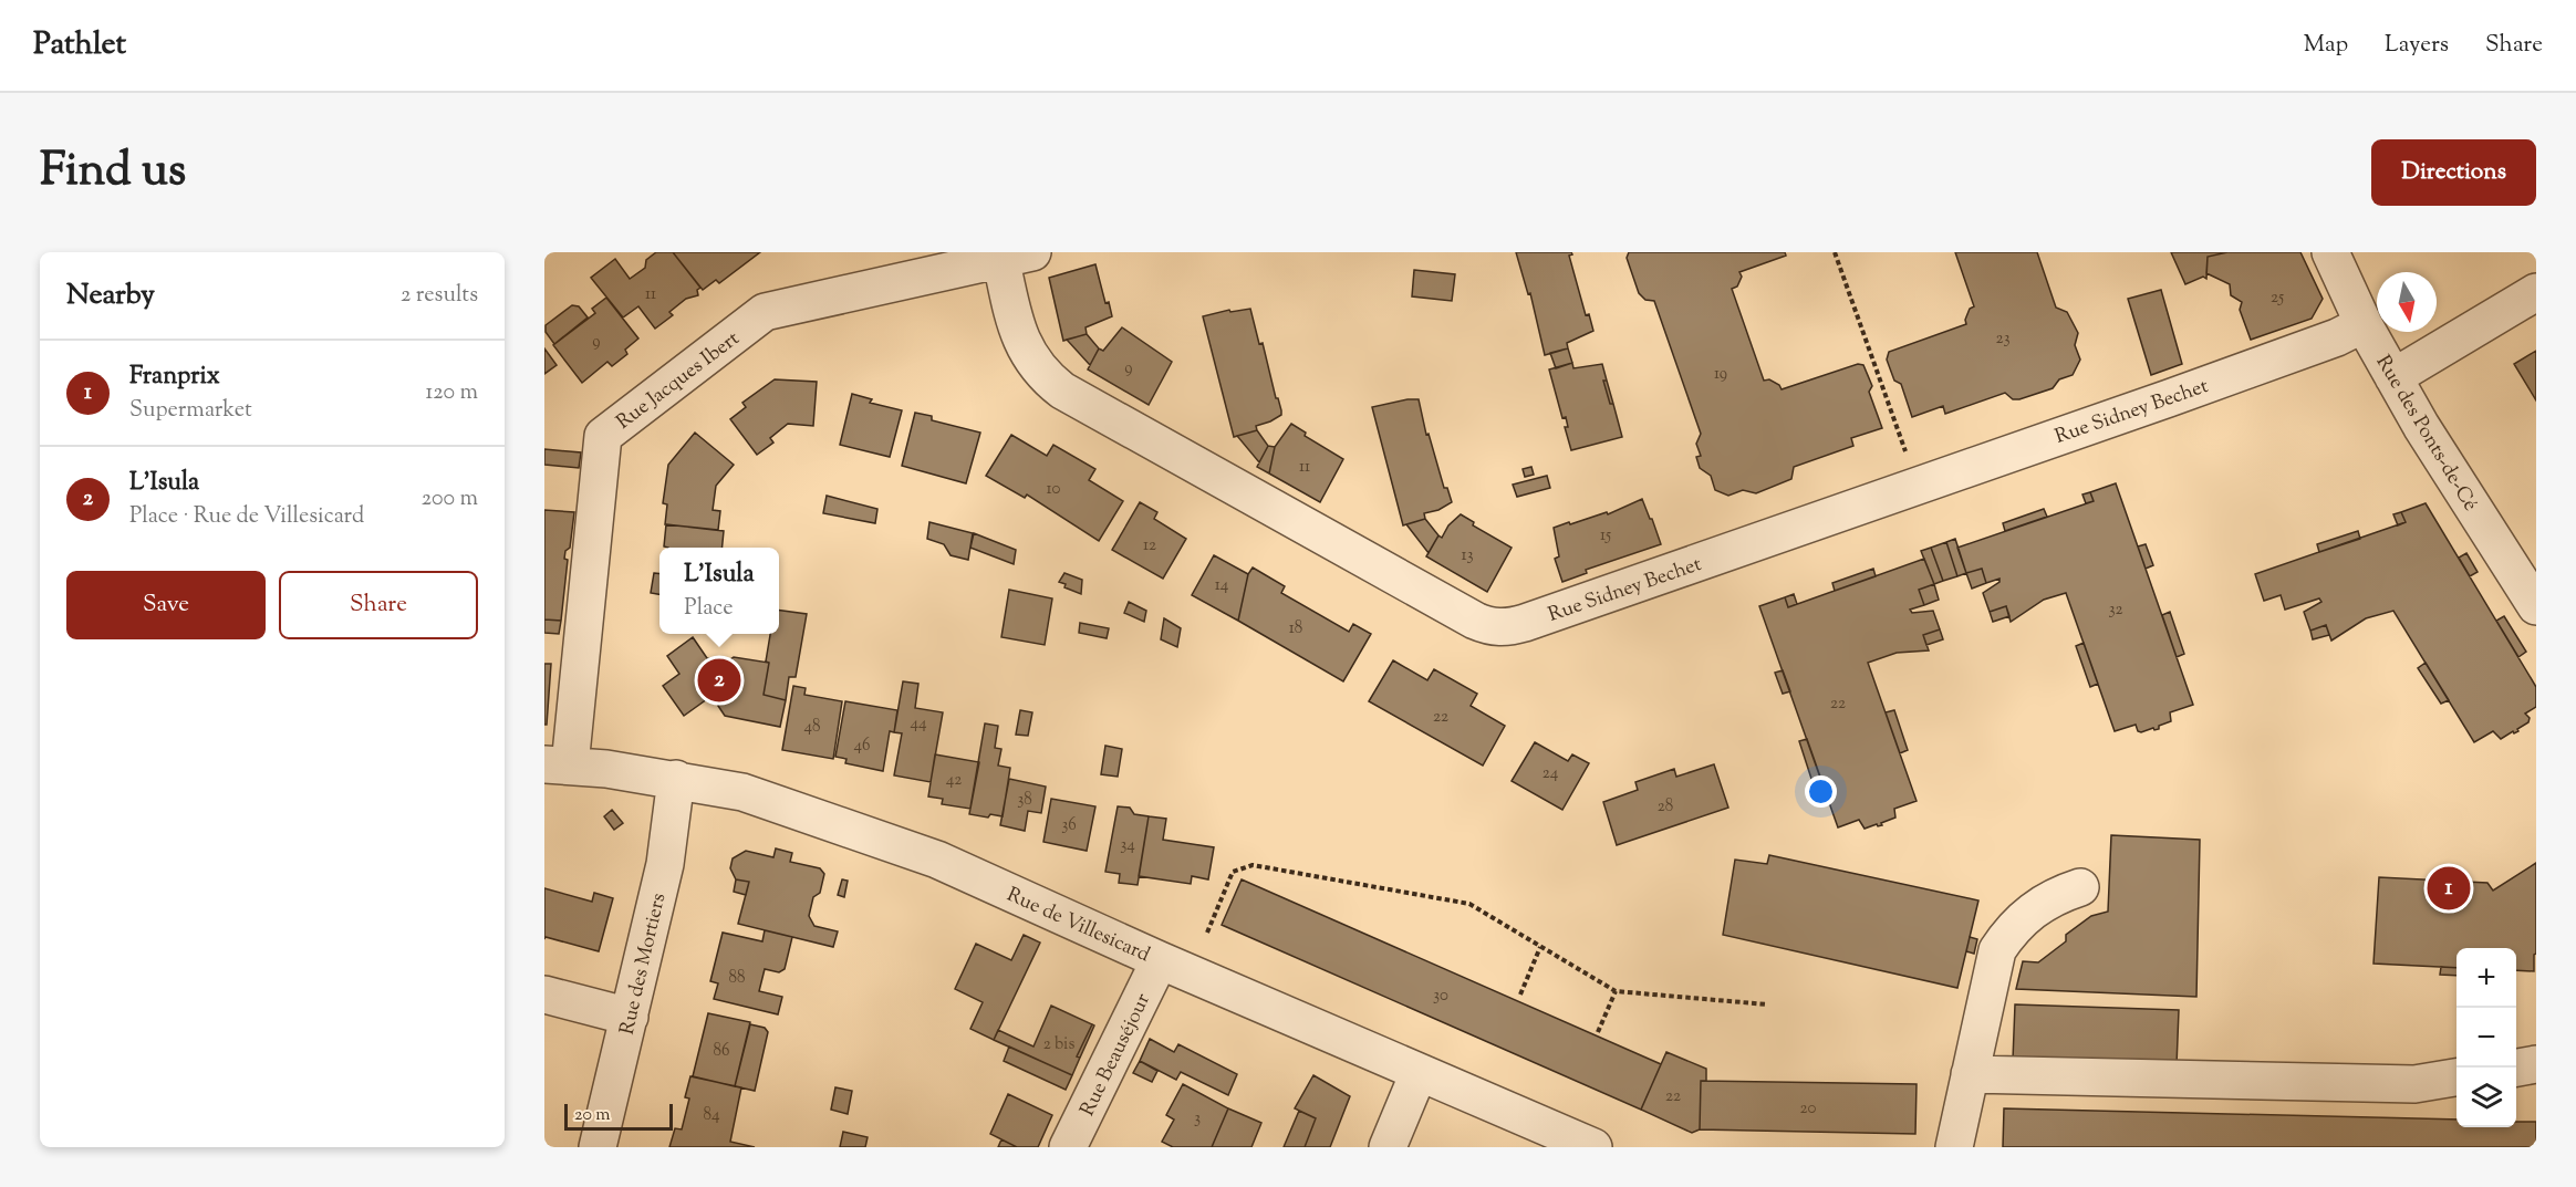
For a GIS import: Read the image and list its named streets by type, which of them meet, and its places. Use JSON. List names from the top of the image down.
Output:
{
  "streets": {
    "street": [
      "Rue Jacques Ibert",
      "Rue Sidney Bechet",
      "Rue des Ponts-de-Cé",
      "Rue de Villesicard",
      "Rue des Mortiers",
      "Rue Beauséjour"
    ]
  },
  "crossings": [
    ["Rue Jacques Ibert", "Rue Sidney Bechet"],
    ["Rue Jacques Ibert", "Rue de Villesicard"],
    ["Rue Sidney Bechet", "Rue des Ponts-de-Cé"],
    ["Rue de Villesicard", "Rue des Mortiers"],
    ["Rue de Villesicard", "Rue Beauséjour"]
  ],
  "house_numbers": [
    "11",
    "25",
    "23",
    "9",
    "9",
    "19",
    "11",
    "10",
    "15",
    "12",
    "13",
    "14",
    "32",
    "18",
    "22",
    "22",
    "44",
    "48",
    "46",
    "24",
    "42",
    "38",
    "28",
    "36",
    "34",
    "88",
    "30",
    "2 bis",
    "86",
    "22",
    "20",
    "84",
    "3"
  ],
  "scale_bar": "20 m",
  "north": "bottom",
  "page": {
    "header": "Pathlet",
    "nav": ["Map", "Layers", "Share"],
    "title": "Find us",
    "buttons": [
      "Directions",
      ["Save", "Share"]
    ],
    "heading": ["Nearby", "2 results"],
    "list": [
      {
        "mark": "1",
        "name": "Franprix",
        "note": "Supermarket",
        "value": "120 m"
      },
      {
        "mark": "2",
        "name": "L’Isula",
        "note": "Place · Rue de Villesicard",
        "value": "200 m"
      }
    ],
    "popup": ["L’Isula", "Place"],
    "pins": ["2", "1"],
    "map_buttons": ["+", "−"],
    "scale": "20 m"
  }
}
